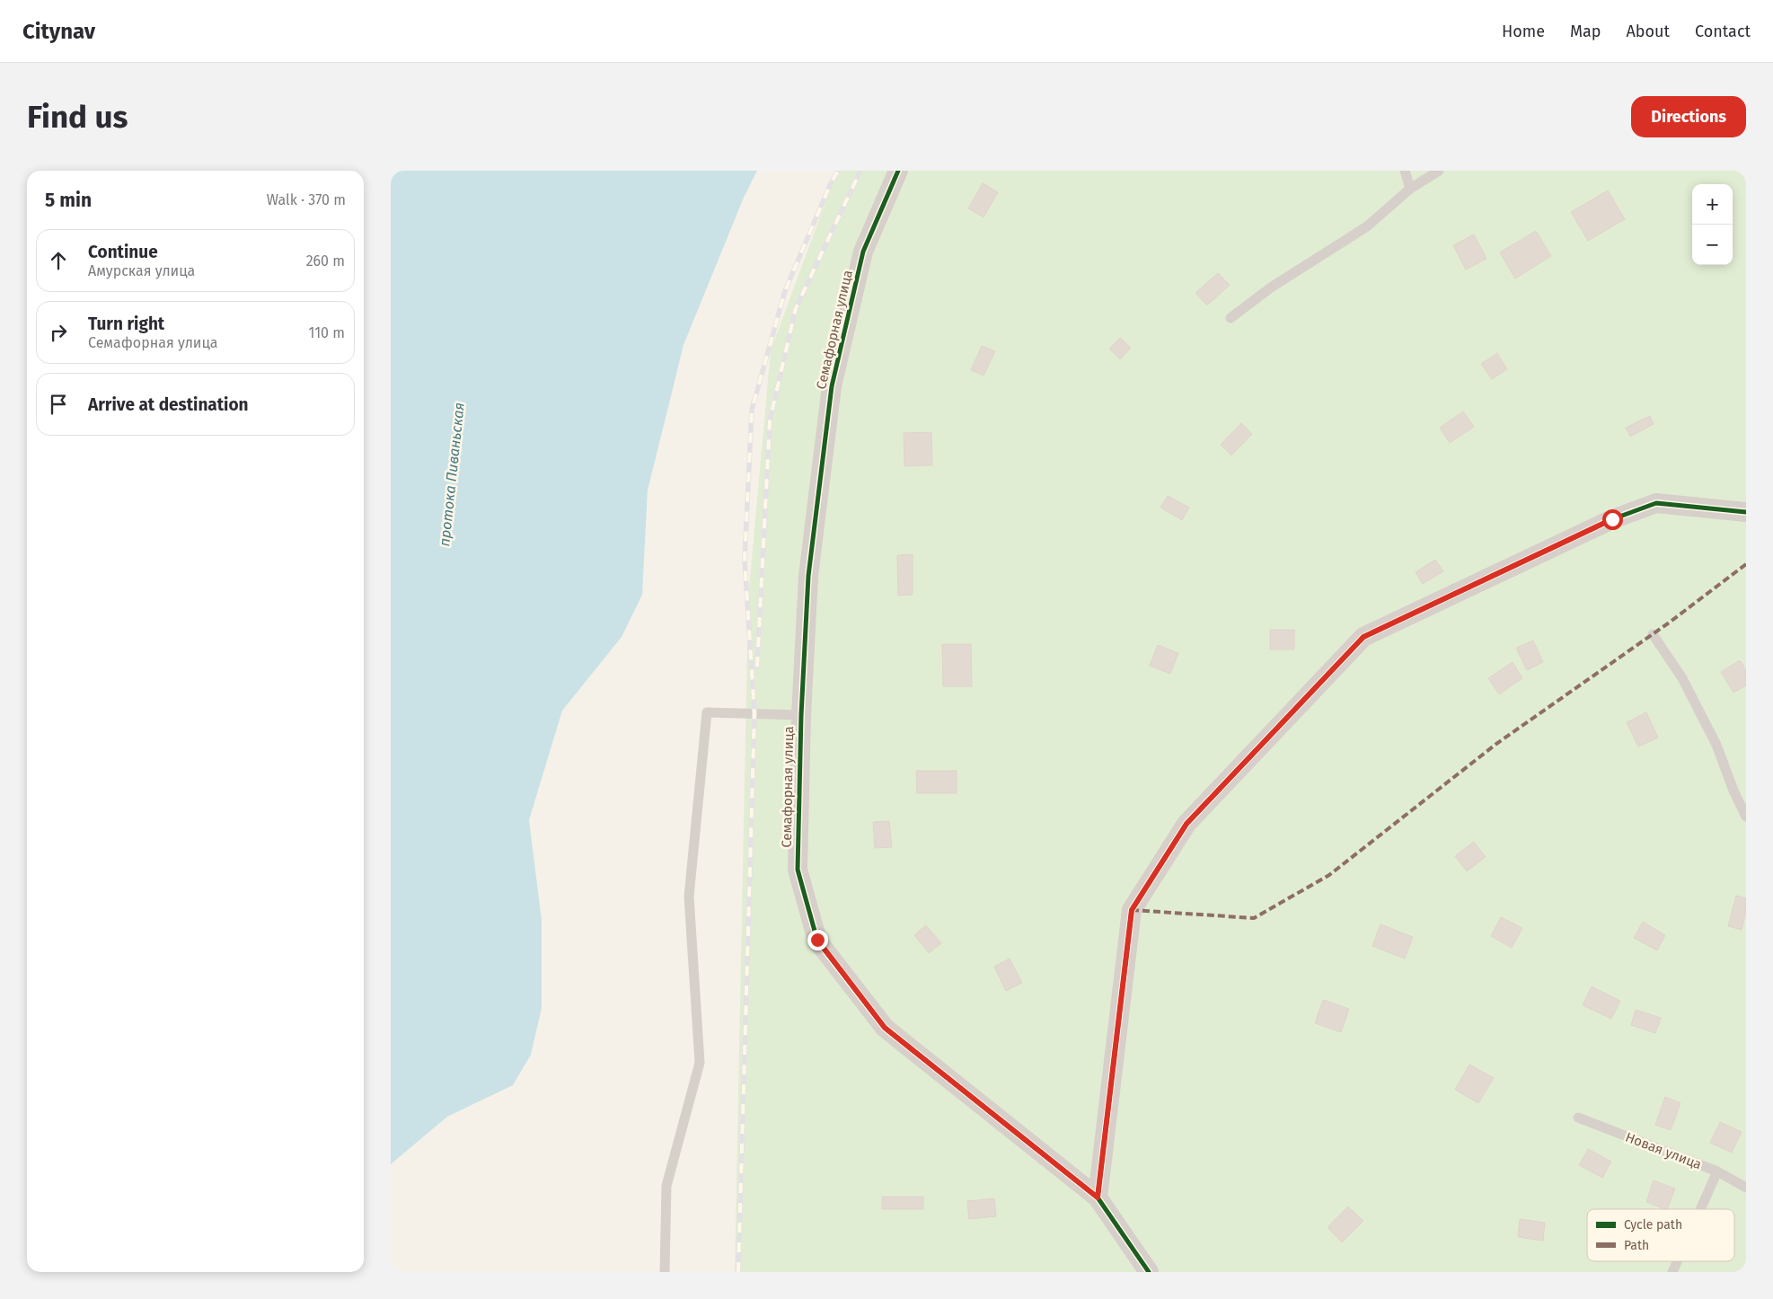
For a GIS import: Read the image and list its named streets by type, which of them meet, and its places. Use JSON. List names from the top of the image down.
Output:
{
  "streets": {
    "street": ["Семафорная улица"],
    "lane": ["Новая улица"]
  },
  "water": ["протока Пиваньская"],
  "legend": ["Cycle path", "Path"],
  "page": {
    "header": "Citynav",
    "nav": [
      "Home",
      "Map",
      "About",
      "Contact"
    ],
    "buttons": "Directions",
    "title": "Find us",
    "heading": ["5 min", "Walk · 370 m"],
    "map_buttons": ["+", "−"],
    "list": [
      ["Continue", "Амурская улица", "260 m"],
      ["Turn right", "Семафорная улица", "110 m"],
      "Arrive at destination"
    ]
  }
}
